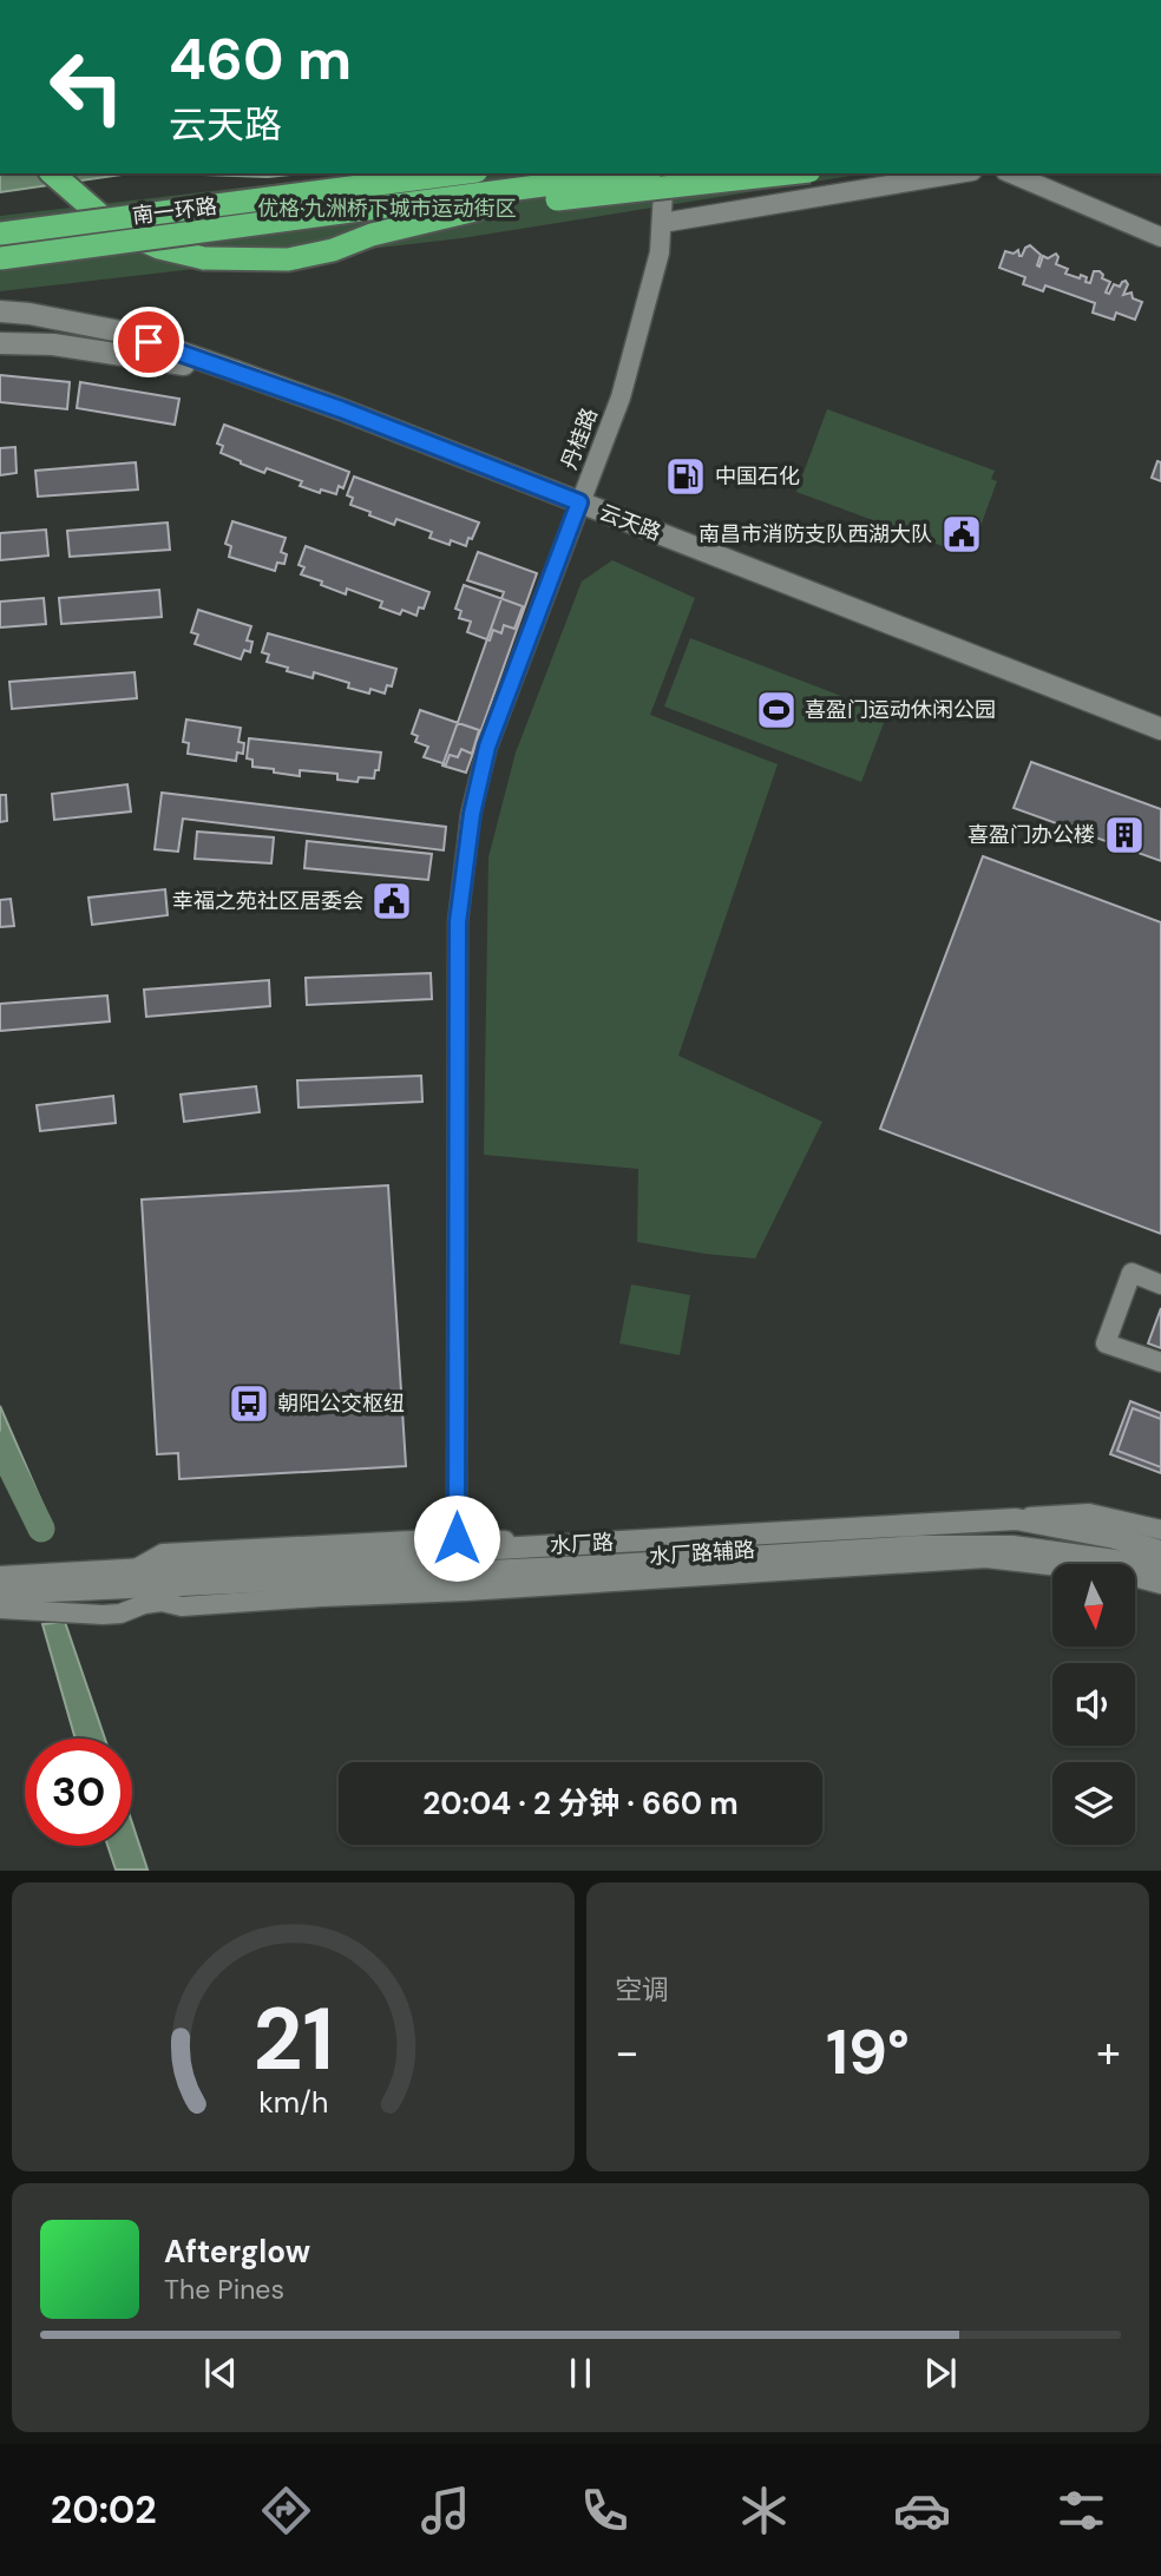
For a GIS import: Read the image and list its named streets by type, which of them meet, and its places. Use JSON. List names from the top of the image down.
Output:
{
  "streets": {
    "highway": ["南一环路"],
    "street": [
      "丹桂路",
      "云天路",
      "水厂路",
      "水厂路辅路"
    ]
  },
  "crossings": [
    ["丹桂路", "云天路"],
    ["丹桂路", "水厂路"],
    ["水厂路", "水厂路辅路"]
  ],
  "parks": ["优格·九洲桥下城市运动街区"],
  "places": {
    "fuel station": ["中国石化"],
    "public building": ["南昌市消防支队西湖大队", "幸福之苑社区居委会"],
    "sports": ["喜盈门运动休闲公园"],
    "building": ["喜盈门办公楼"],
    "bus stop": ["朝阳公交枢纽"]
  },
  "north": "bottom",
  "page": {
    "turn": ["460 m", "云天路"],
    "limit": "30",
    "trip": "20:04 · 2 分钟 · 660 m",
    "tile": "空调",
    "heat": ["−", "19°", "+"],
    "song": ["Afterglow", "The Pines"],
    "tabs": "20:02",
    "gauge": ["21", "km/h"]
  }
}
